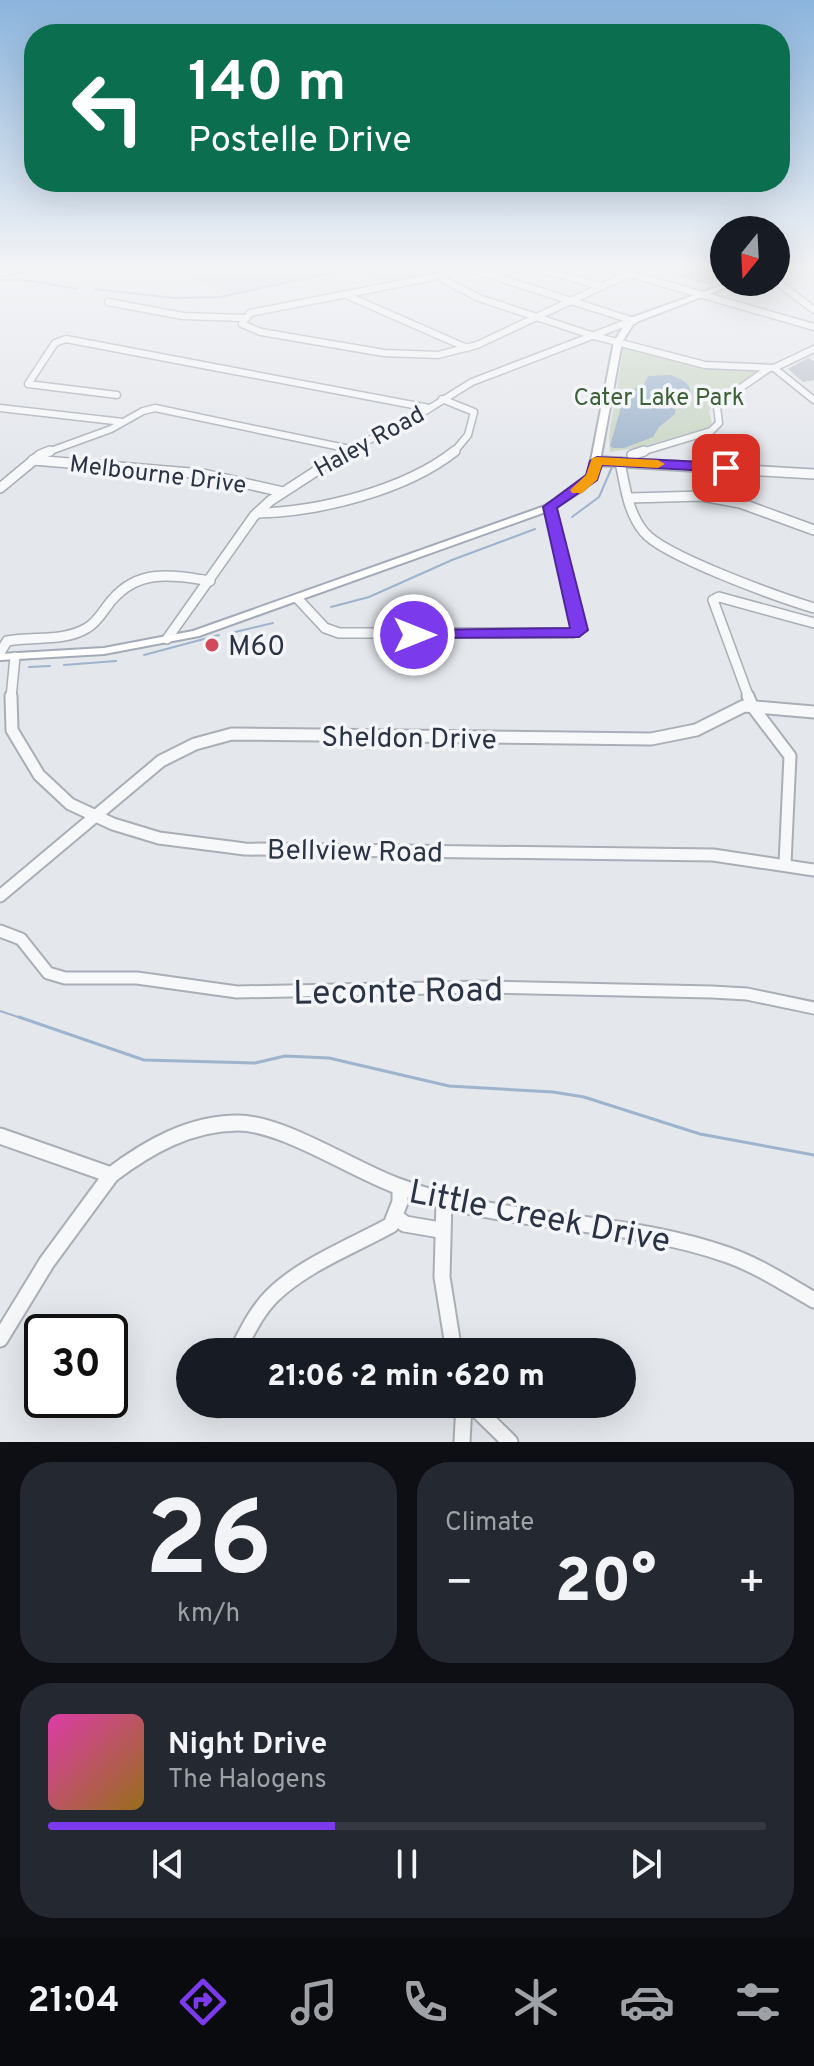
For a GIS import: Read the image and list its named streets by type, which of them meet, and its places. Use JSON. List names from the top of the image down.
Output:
{
  "streets": {
    "street": [
      "Haley Road",
      "Melbourne Drive",
      "Sheldon Drive",
      "Bellview Road",
      "Leconte Road",
      "Little Creek Drive"
    ]
  },
  "crossings": [
    ["Haley Road", "Melbourne Drive"],
    ["Sheldon Drive", "Bellview Road"]
  ],
  "parks": ["Cater Lake Park"],
  "places": ["M60"],
  "north": "bottom",
  "page": {
    "turn": ["140 m", "Postelle Drive"],
    "limit": "30",
    "trip": "21:06 · 2 min · 620 m",
    "tile": [
      ["26", "km/h"],
      "Climate"
    ],
    "heat": ["−", "20°", "+"],
    "song": ["Night Drive", "The Halogens"],
    "tabs": "21:04"
  }
}
